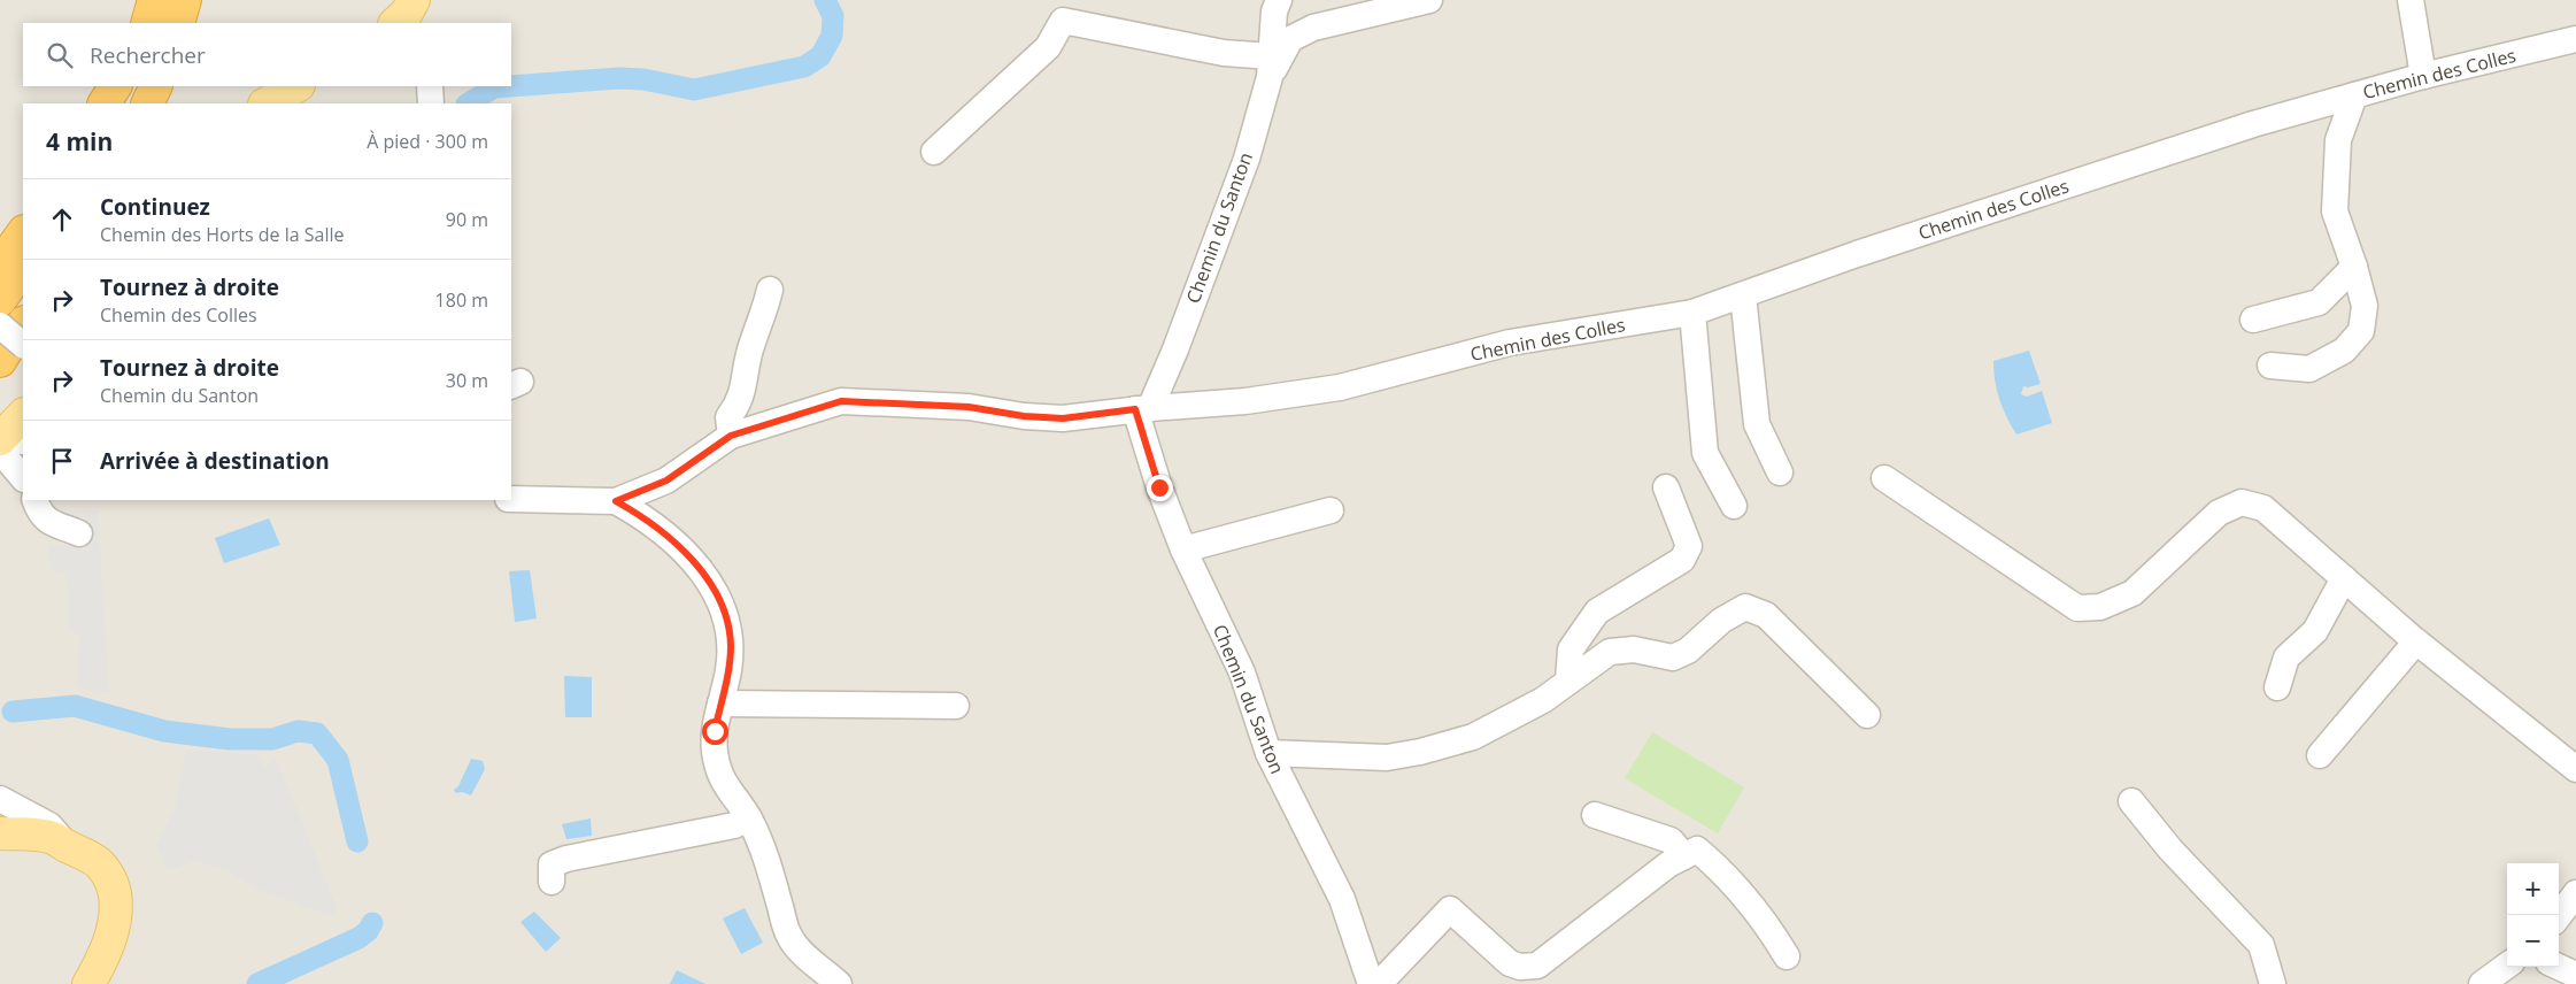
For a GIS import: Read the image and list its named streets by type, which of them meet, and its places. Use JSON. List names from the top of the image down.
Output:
{
  "streets": {
    "street": ["Chemin des Colles", "Chemin du Santon"]
  },
  "crossings": [
    ["Chemin des Colles", "Chemin du Santon"]
  ],
  "page": {
    "search": "Rechercher",
    "heading": ["4 min", "À pied · 300 m"],
    "list": [
      ["Continuez", "Chemin des Horts de la Salle", "90 m"],
      ["Tournez à droite", "Chemin des Colles", "180 m"],
      ["Tournez à droite", "Chemin du Santon", "30 m"],
      "Arrivée à destination"
    ],
    "map_buttons": ["+", "−"]
  }
}
